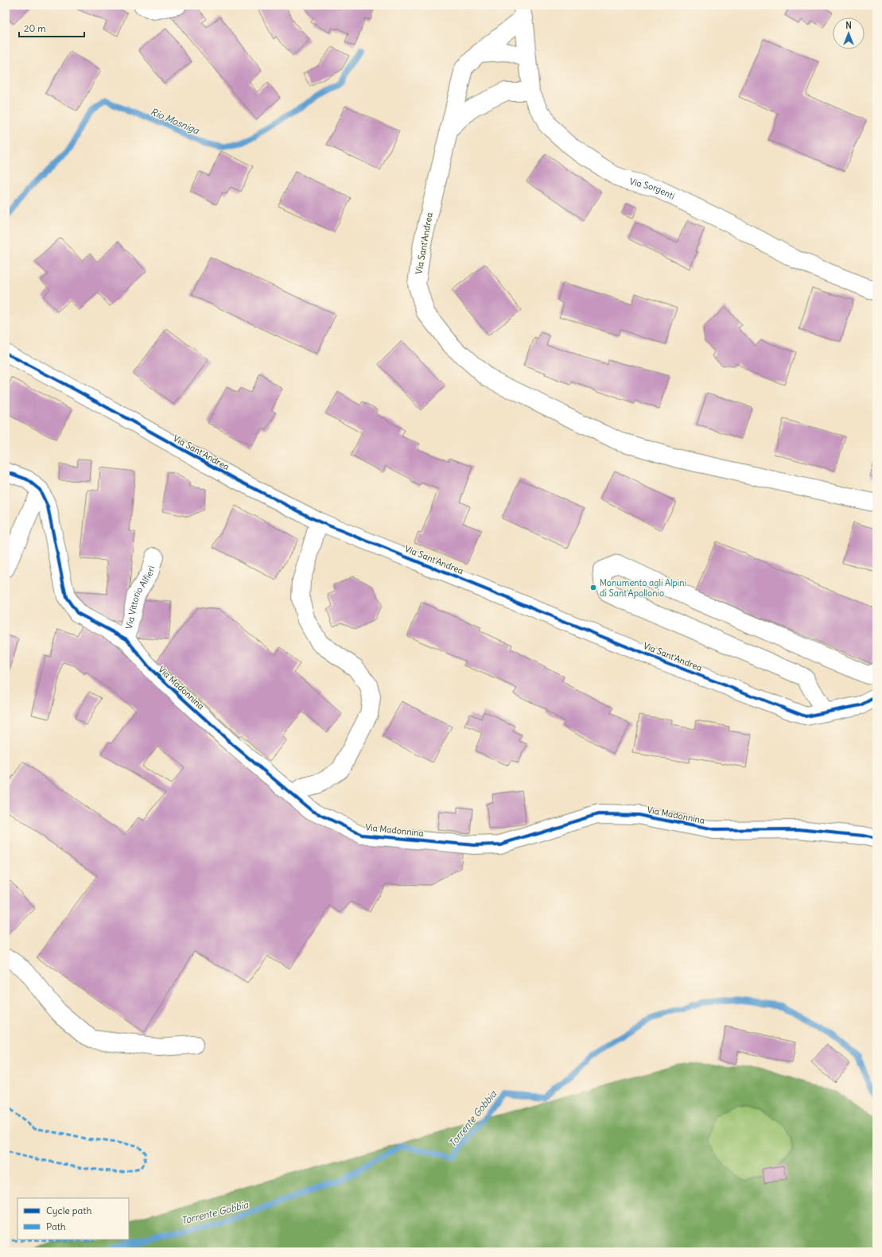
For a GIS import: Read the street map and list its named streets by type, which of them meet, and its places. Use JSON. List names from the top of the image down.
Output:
{
  "streets": {
    "street": [
      "Via Sorgenti",
      "Via Sant'Andrea",
      "Via Vittorio Alfieri",
      "Via Madonnina"
    ]
  },
  "crossings": [
    ["Via Sorgenti", "Via Sant'Andrea"],
    ["Via Vittorio Alfieri", "Via Madonnina"]
  ],
  "water": ["Rio Mosniga", "Torrente Gobbia"],
  "places": ["Monumento agli Alpini di Sant'Apollonio"],
  "legend": ["Cycle path", "Path"],
  "scale_bar": "20 m",
  "north": "top"
}
